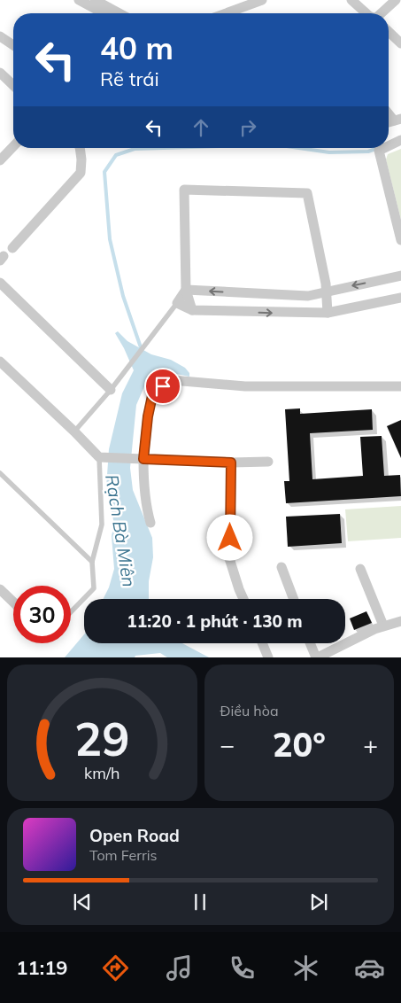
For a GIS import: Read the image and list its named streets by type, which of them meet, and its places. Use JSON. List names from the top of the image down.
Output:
{
  "water": ["Rạch Bà Miên"],
  "page": {
    "turn": ["40 m", "Rẽ trái"],
    "limit": "30",
    "trip": "11:20 · 1 phút · 130 m",
    "tile": "Điều hòa",
    "heat": ["−", "20°", "+"],
    "song": ["Open Road", "Tom Ferris"],
    "tabs": "11:19",
    "gauge": ["29", "km/h"]
  }
}
